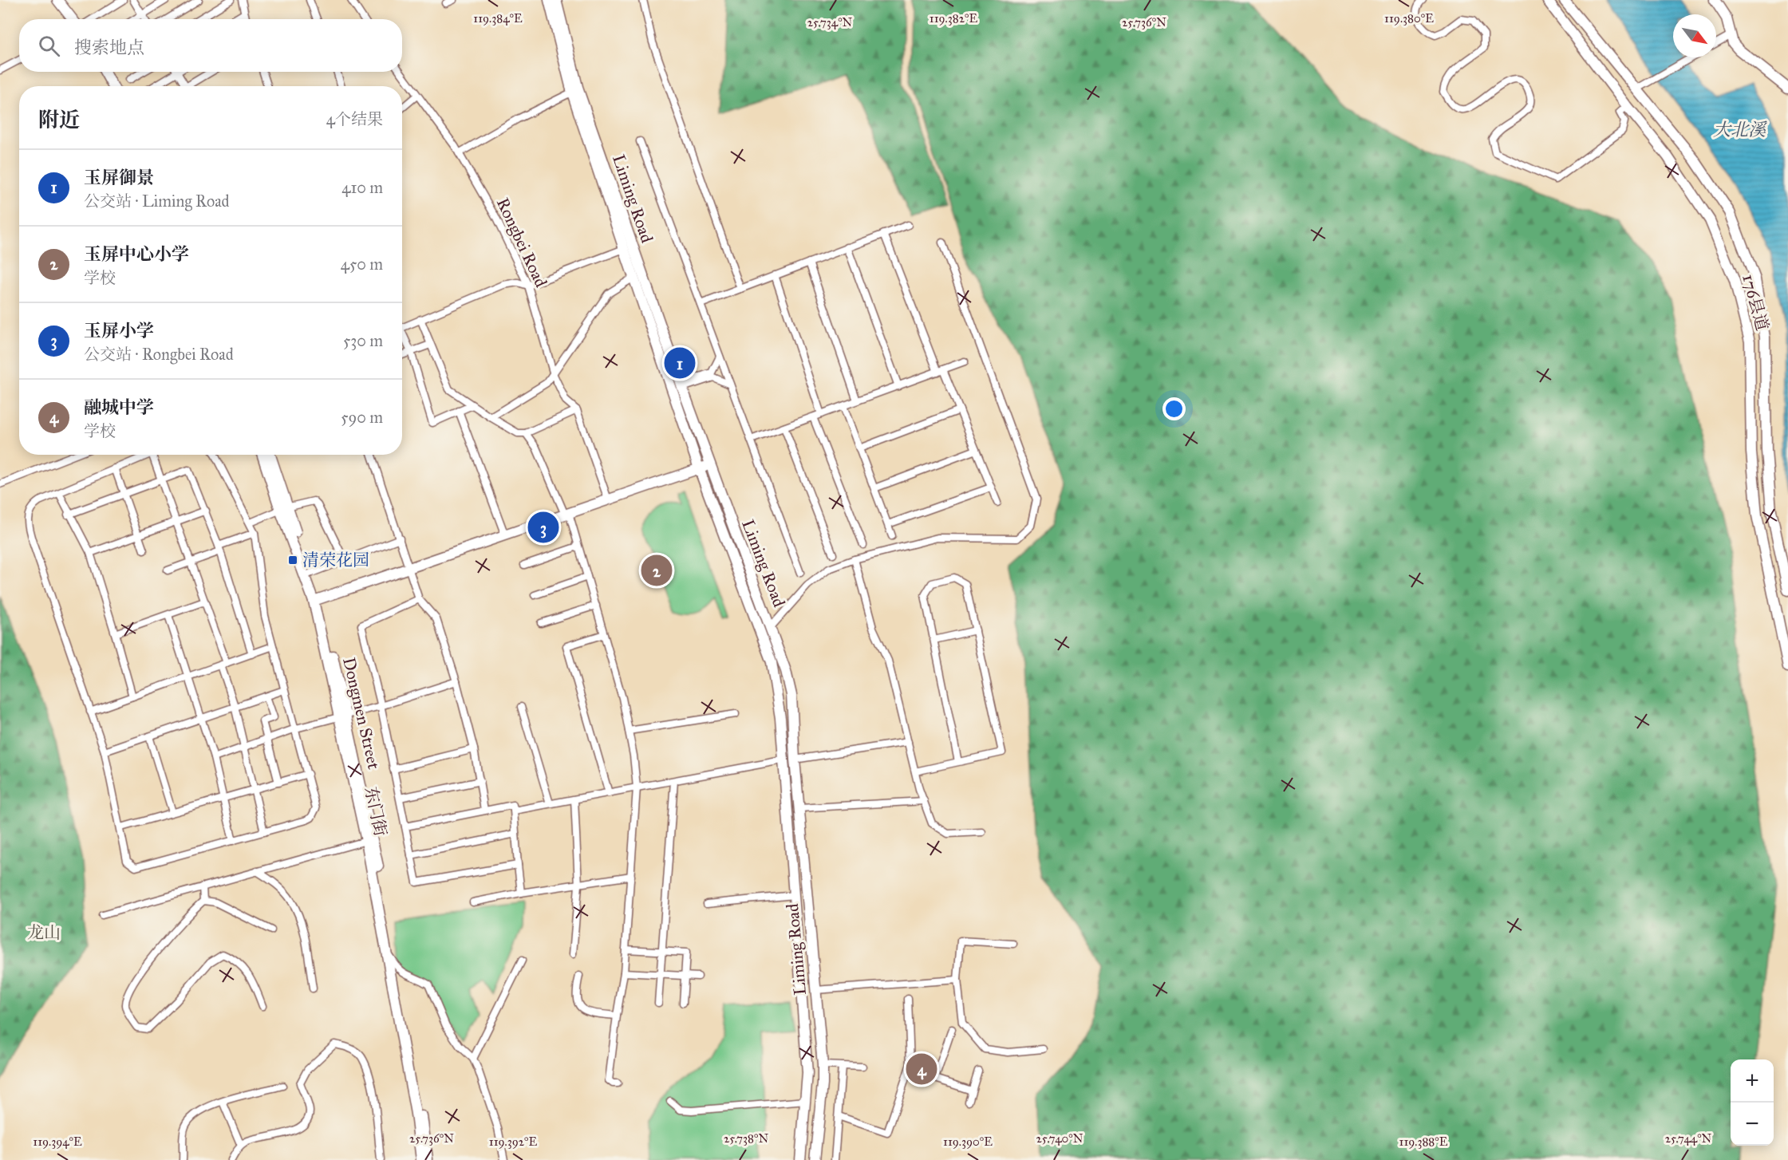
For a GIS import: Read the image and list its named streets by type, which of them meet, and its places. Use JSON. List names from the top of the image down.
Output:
{
  "streets": {
    "street": [
      "Liming Road",
      "Rongbei Road",
      "176县道",
      "Dongmen Street",
      "东门街"
    ]
  },
  "crossings": [
    ["Dongmen Street", "东门街"]
  ],
  "water": ["大北溪"],
  "parks": ["龙山"],
  "places": {
    "transit": ["清荣花园"]
  },
  "north": "bottom right",
  "page": {
    "search": "搜索地点",
    "heading": ["附近", "4个结果"],
    "list": [
      {
        "mark": "1",
        "name": "玉屏御景",
        "note": "公交站 · Liming Road",
        "value": "410 m"
      },
      {
        "mark": "2",
        "name": "玉屏中心小学",
        "note": "学校",
        "value": "450 m"
      },
      {
        "mark": "3",
        "name": "玉屏小学",
        "note": "公交站 · Rongbei Road",
        "value": "530 m"
      },
      {
        "mark": "4",
        "name": "融城中学",
        "note": "学校",
        "value": "590 m"
      }
    ],
    "pins": [
      "1",
      "3",
      "2",
      "4"
    ],
    "map_buttons": ["+", "−"]
  },
  "coordinates": [
    "119.384°E",
    "119.380°E",
    "119.382°E",
    "25.734°N",
    "25.736°N",
    "25.738°N",
    "25.740°N",
    "25.744°N",
    "119.394°E",
    "119.392°E",
    "119.390°E",
    "119.388°E"
  ]
}
